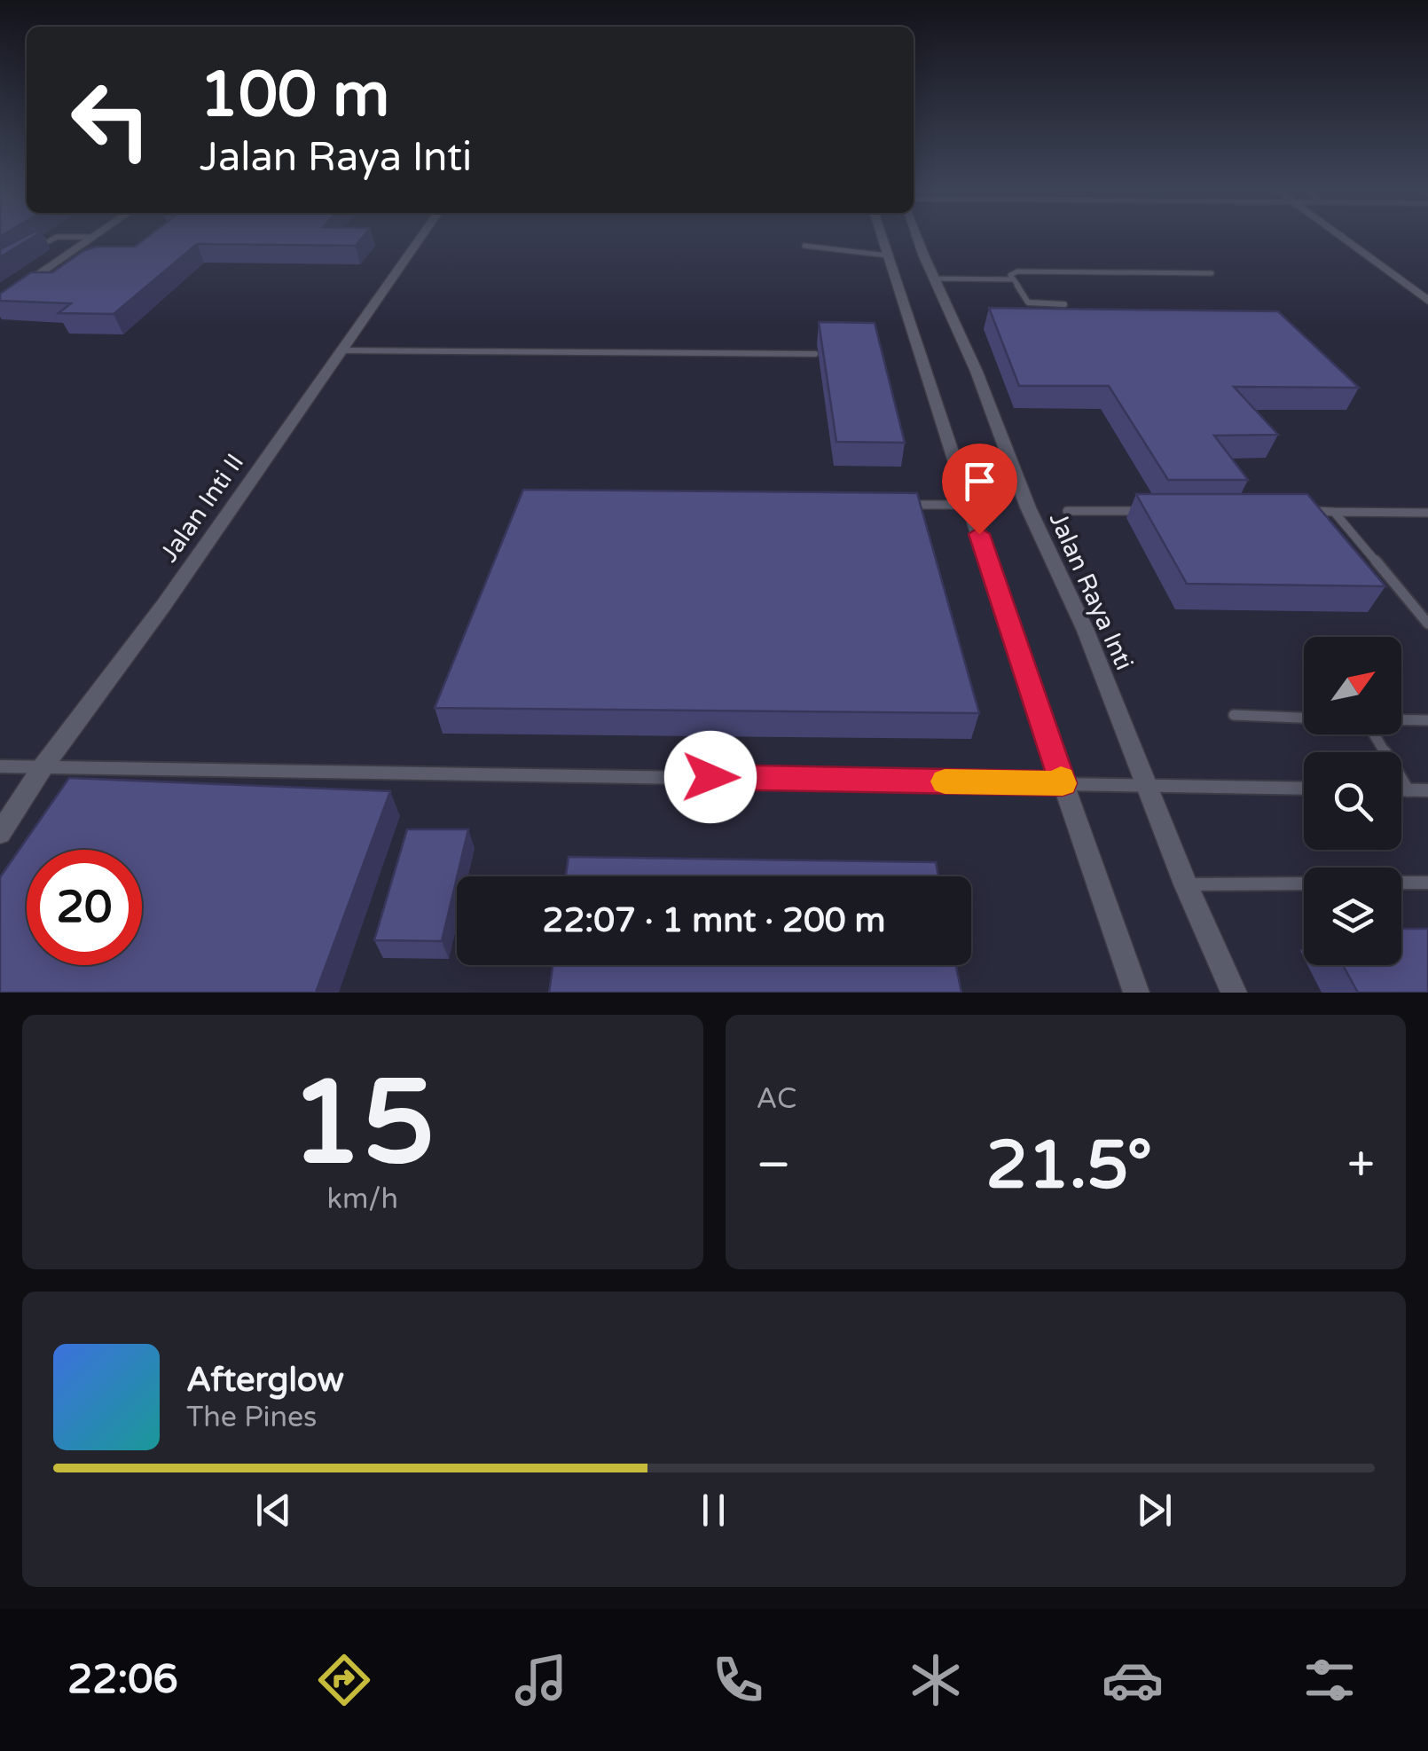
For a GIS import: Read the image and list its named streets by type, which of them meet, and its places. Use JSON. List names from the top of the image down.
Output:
{
  "streets": {
    "street": ["Jalan Inti II", "Jalan Raya Inti"]
  },
  "north": "top right",
  "page": {
    "turn": ["100 m", "Jalan Raya Inti"],
    "limit": "20",
    "trip": "22:07 · 1 mnt · 200 m",
    "tile": [
      ["15", "km/h"],
      "AC"
    ],
    "heat": ["−", "21.5°", "+"],
    "song": ["Afterglow", "The Pines"],
    "tabs": "22:06"
  }
}
